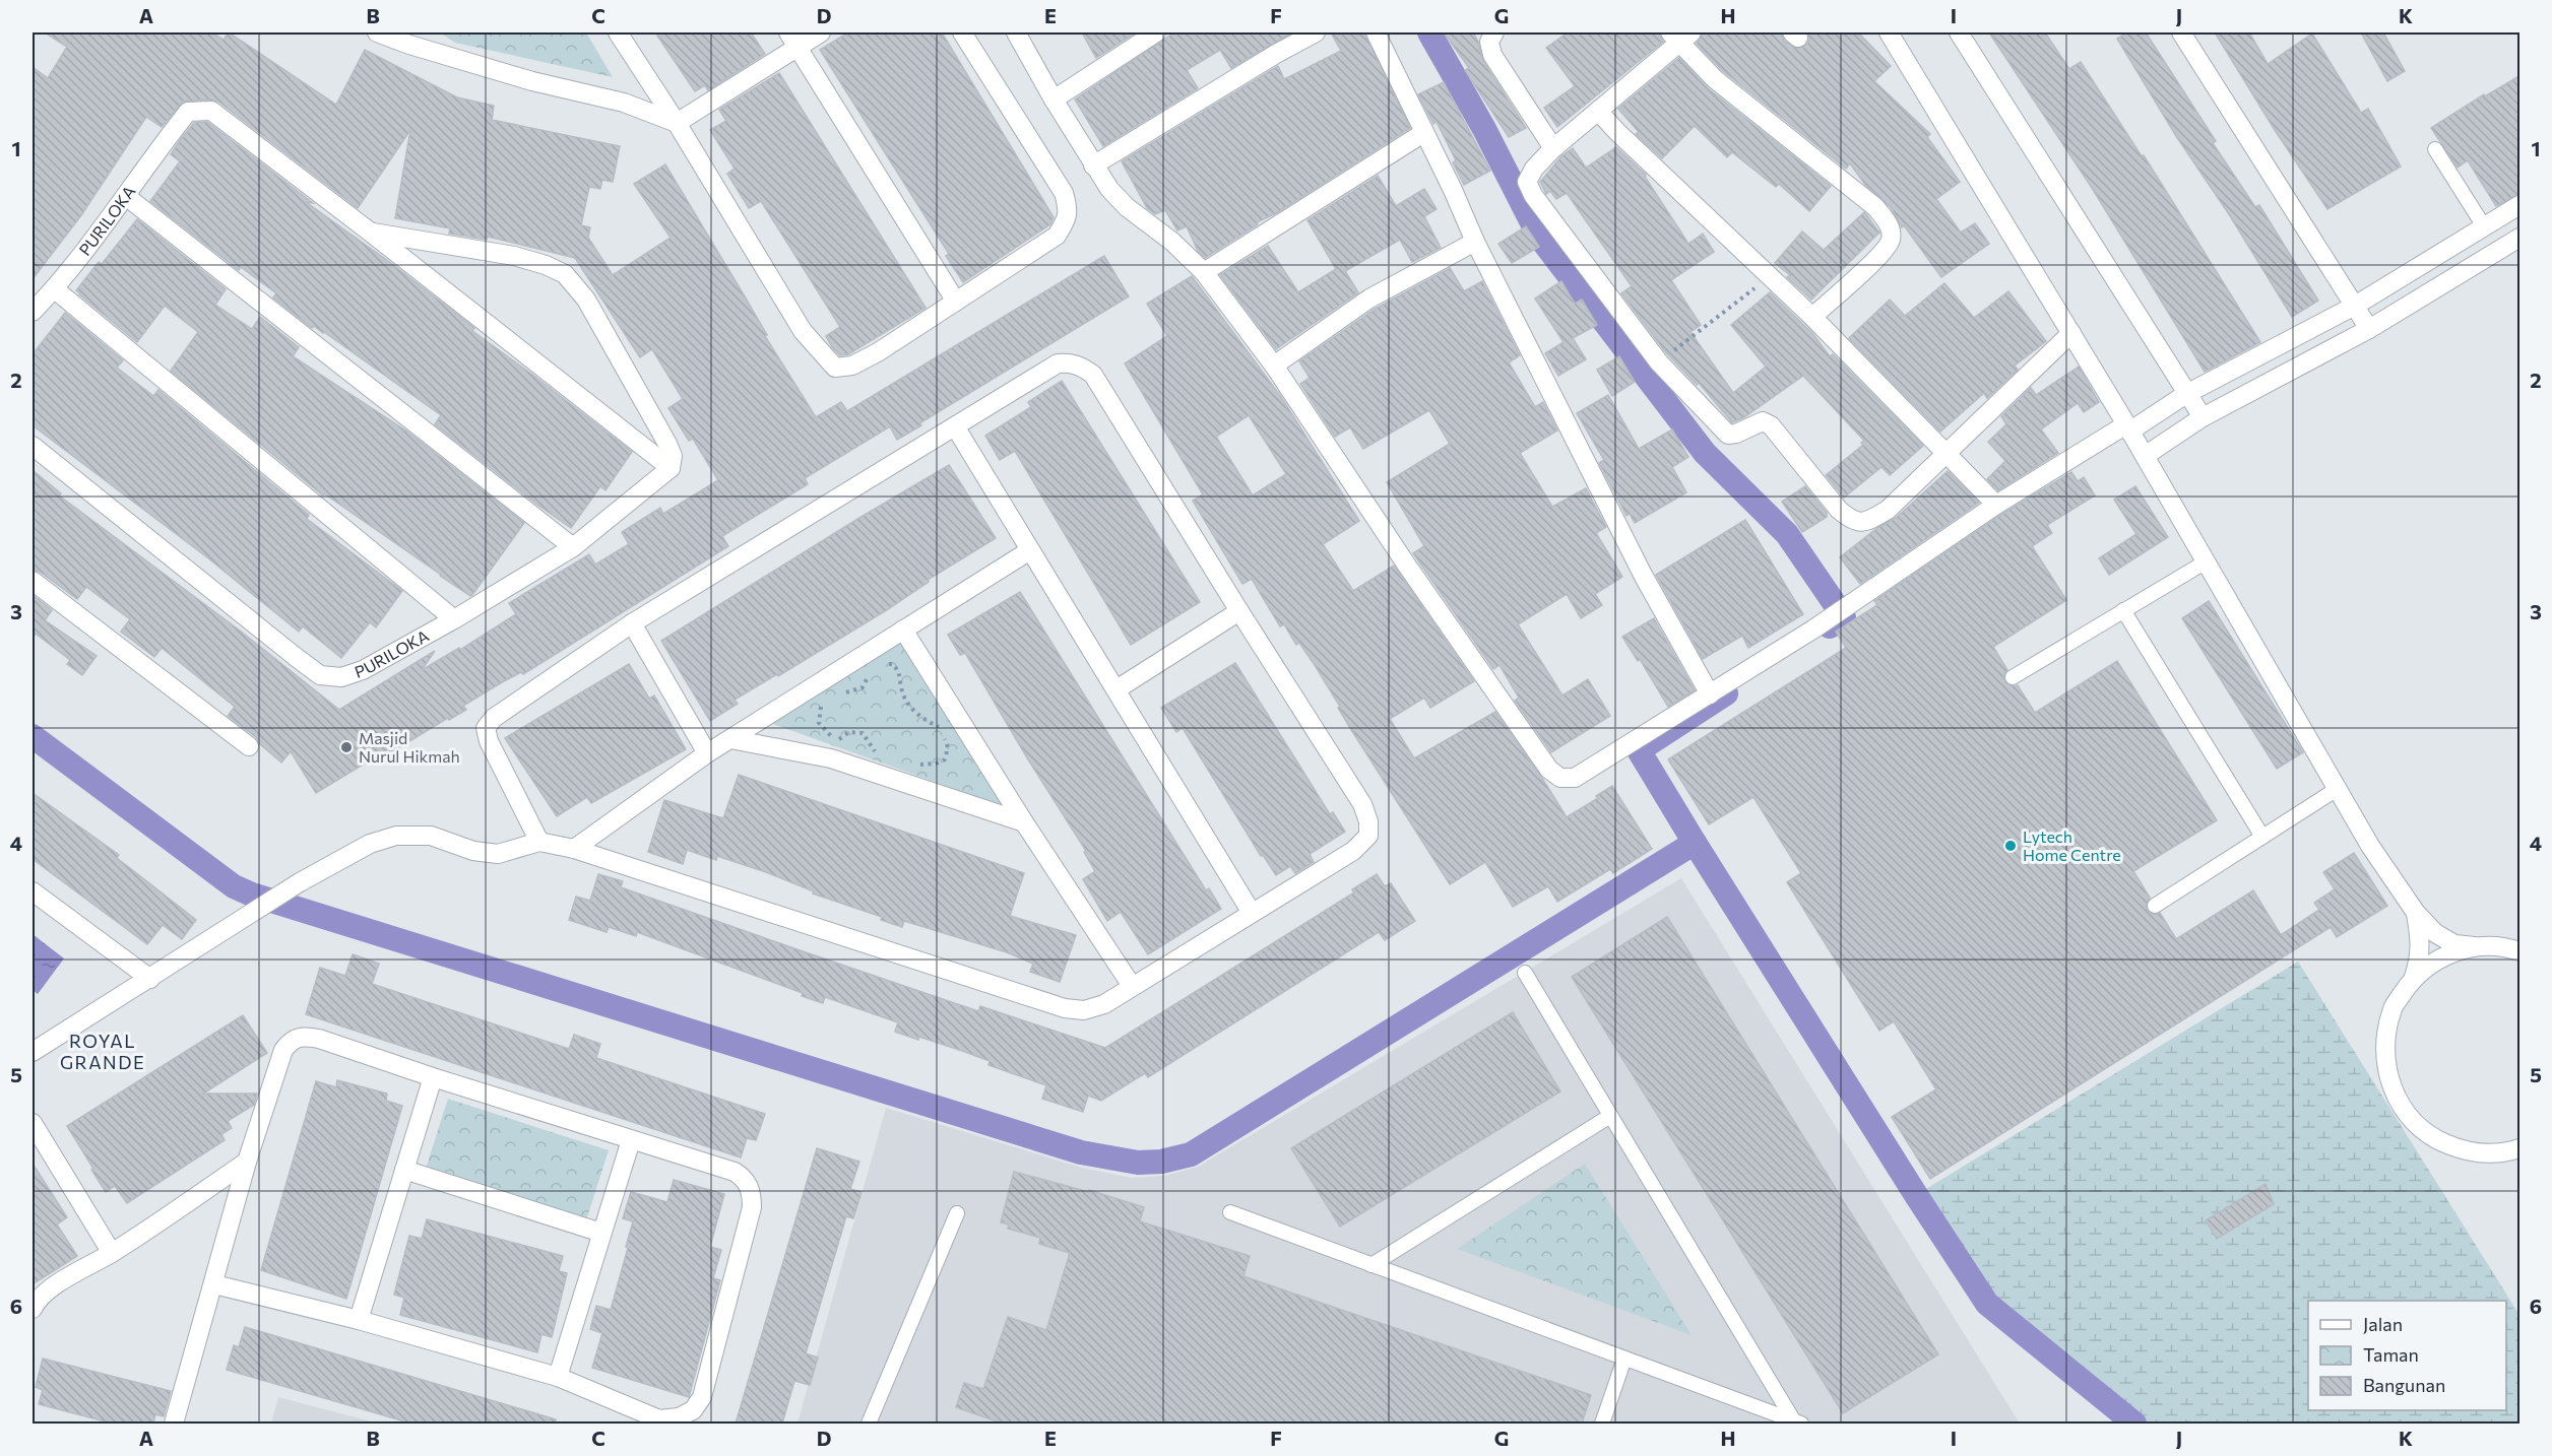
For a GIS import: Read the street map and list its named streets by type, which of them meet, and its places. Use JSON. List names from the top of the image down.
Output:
{
  "streets": {
    "street": ["PURILOKA"]
  },
  "districts": ["ROYAL GRANDE"],
  "places": ["Masjid Nurul Hikmah", "Lytech Home Centre"],
  "legend": ["Jalan", "Taman", "Bangunan"],
  "grid": {
    "columns": [
      "A",
      "B",
      "C",
      "D",
      "E",
      "F",
      "G",
      "H",
      "I",
      "J",
      "K"
    ],
    "rows": [
      "1",
      "2",
      "3",
      "4",
      "5",
      "6"
    ]
  }
}
